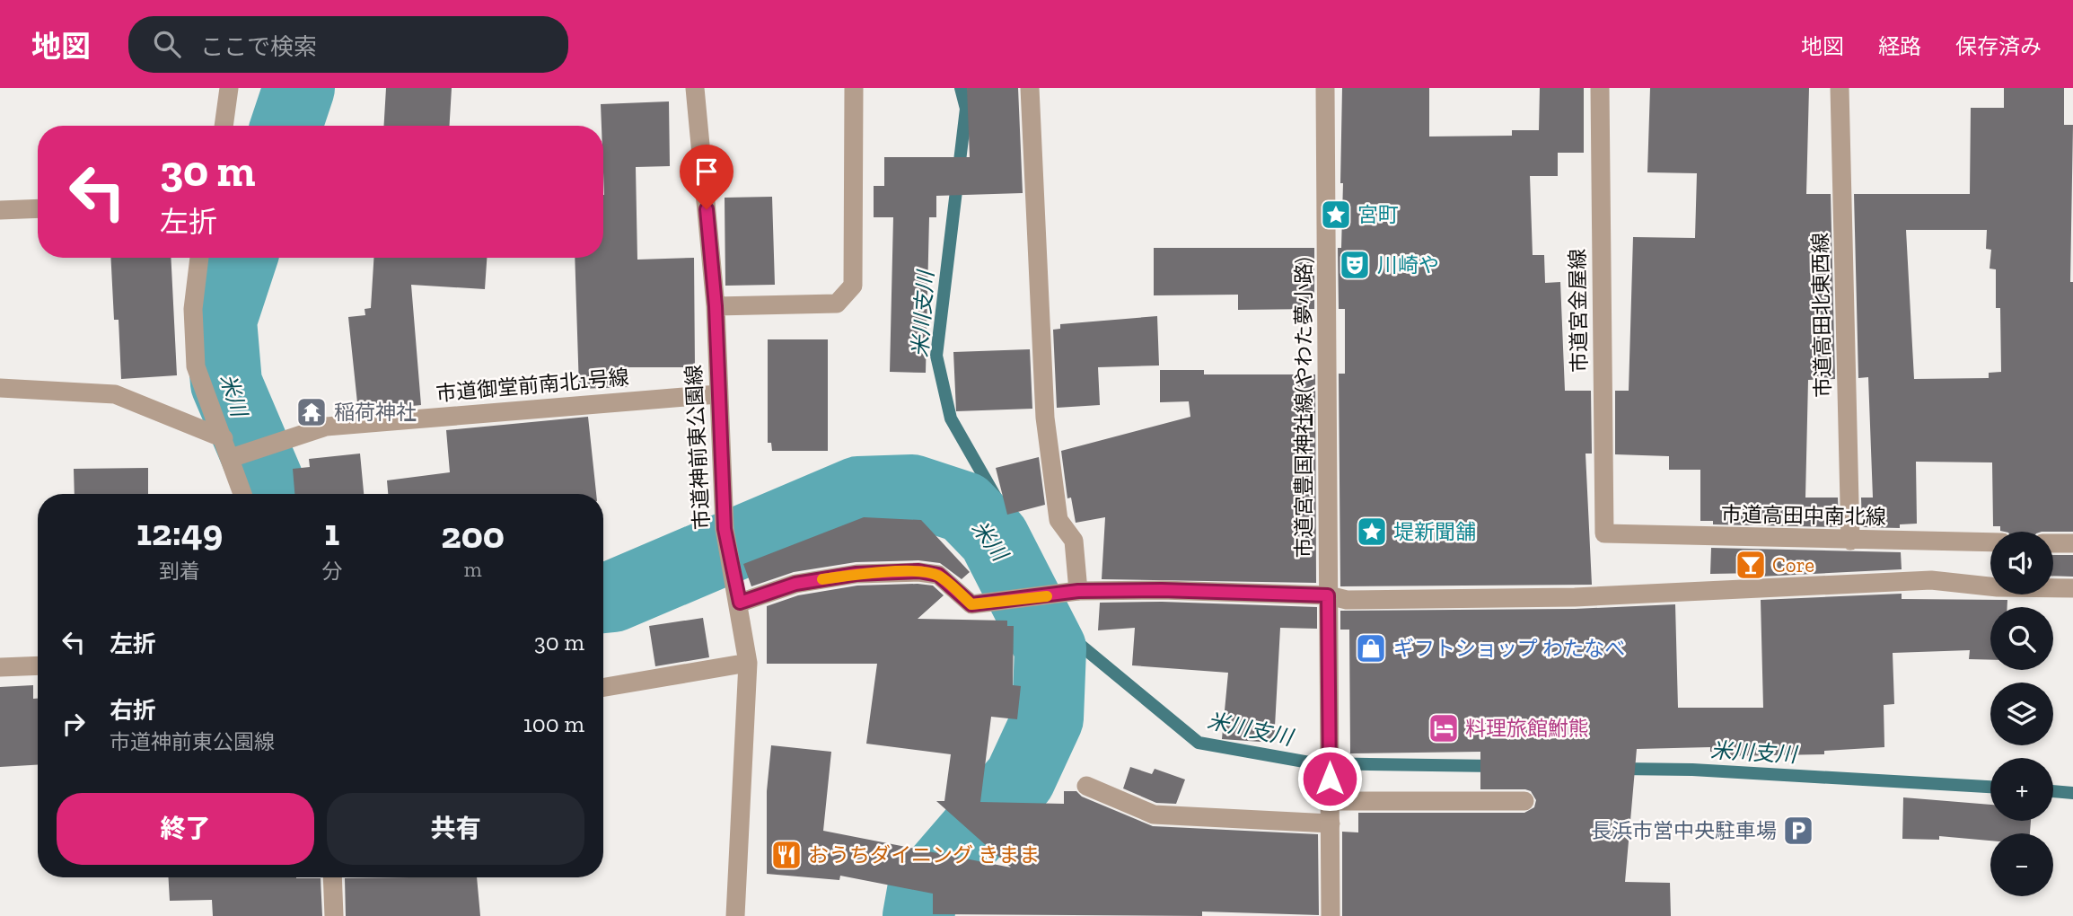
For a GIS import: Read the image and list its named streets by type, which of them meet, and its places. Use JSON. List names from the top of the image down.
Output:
{
  "streets": {
    "street": [
      "市道宮金屋線",
      "市道高田北東西線",
      "市道御堂前南北1号線",
      "市道宮豊国神社線(やわた夢小路)",
      "市道神前東公園線",
      "市道高田中南北線"
    ]
  },
  "crossings": [
    ["市道宮金屋線", "市道高田中南北線"],
    ["市道高田北東西線", "市道高田中南北線"],
    ["市道御堂前南北1号線", "市道神前東公園線"]
  ],
  "water": ["米川支川", "米川"],
  "places": {
    "place": ["宮町", "堤新聞舗"],
    "theatre": ["川崎や"],
    "temple": ["稲荷神社"],
    "bar": ["Core"],
    "shop": ["ギフトショップ わたなべ"],
    "hotel": ["料理旅館鮒熊"],
    "parking": ["長浜市営中央駐車場"],
    "restaurant": ["おうちダイニング きまま"]
  },
  "page": {
    "header": "地図",
    "search": "ここで検索",
    "nav": ["地図", "経路", "保存済み"],
    "turn": ["30 m", "左折"],
    "eta": [
      "12:49",
      "到着",
      "1",
      "分",
      "200",
      "m"
    ],
    "map_buttons": ["+", "−"],
    "list": [
      {
        "name": "左折",
        "value": "30 m"
      },
      {
        "name": "右折",
        "note": "市道神前東公園線",
        "value": "100 m"
      }
    ],
    "buttons": ["終了", "共有"]
  }
}
